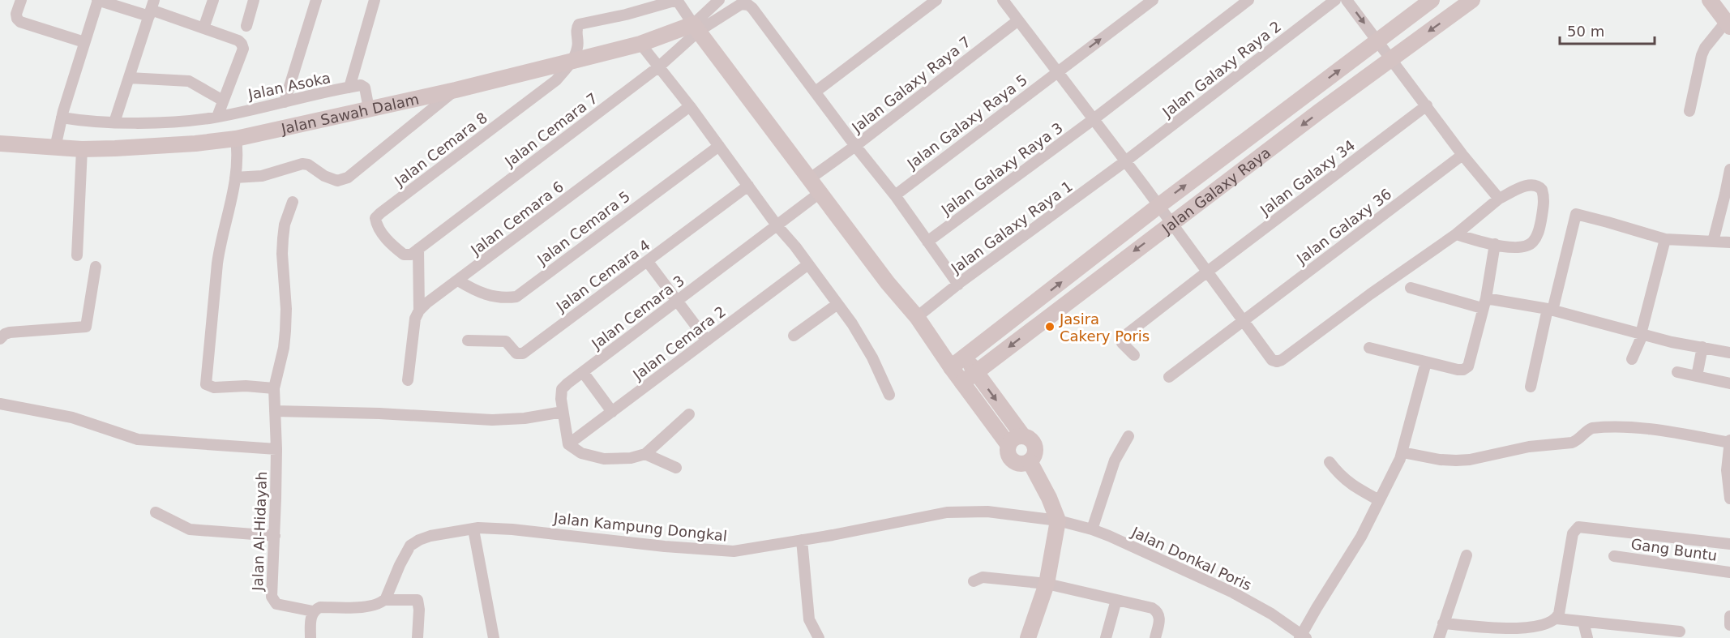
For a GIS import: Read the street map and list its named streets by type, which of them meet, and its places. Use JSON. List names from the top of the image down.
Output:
{
  "streets": {
    "street": [
      "Jalan Galaxy Raya 2",
      "Jalan Galaxy Raya 7",
      "Jalan Asoka",
      "Jalan Sawah Dalam",
      "Jalan Galaxy Raya 5",
      "Jalan Cemara 7",
      "Jalan Cemara 8",
      "Jalan Galaxy Raya 3",
      "Jalan Galaxy 34",
      "Jalan Galaxy Raya",
      "Jalan Cemara 6",
      "Jalan Galaxy 36",
      "Jalan Galaxy Raya 1",
      "Jalan Cemara 5",
      "Jalan Cemara 4",
      "Jalan Cemara 3",
      "Jalan Cemara 2",
      "Jalan Kampung Dongkal",
      "Jalan Al-Hidayah",
      "Gang Buntu",
      "Jalan Donkal Poris"
    ]
  },
  "crossings": [
    ["Jalan Galaxy Raya 2", "Jalan Galaxy Raya 1"],
    ["Jalan Asoka", "Jalan Sawah Dalam"],
    ["Jalan Sawah Dalam", "Jalan Cemara 7"],
    ["Jalan Sawah Dalam", "Jalan Cemara 8"],
    ["Jalan Cemara 7", "Jalan Cemara 8"],
    ["Jalan Cemara 6", "Jalan Cemara 5"],
    ["Jalan Cemara 3", "Jalan Cemara 2"],
    ["Jalan Kampung Dongkal", "Jalan Donkal Poris"]
  ],
  "one_way": ["Jalan Galaxy Raya 5"],
  "places": ["Jasira Cakery Poris"],
  "scale_bar": "50 m"
}
